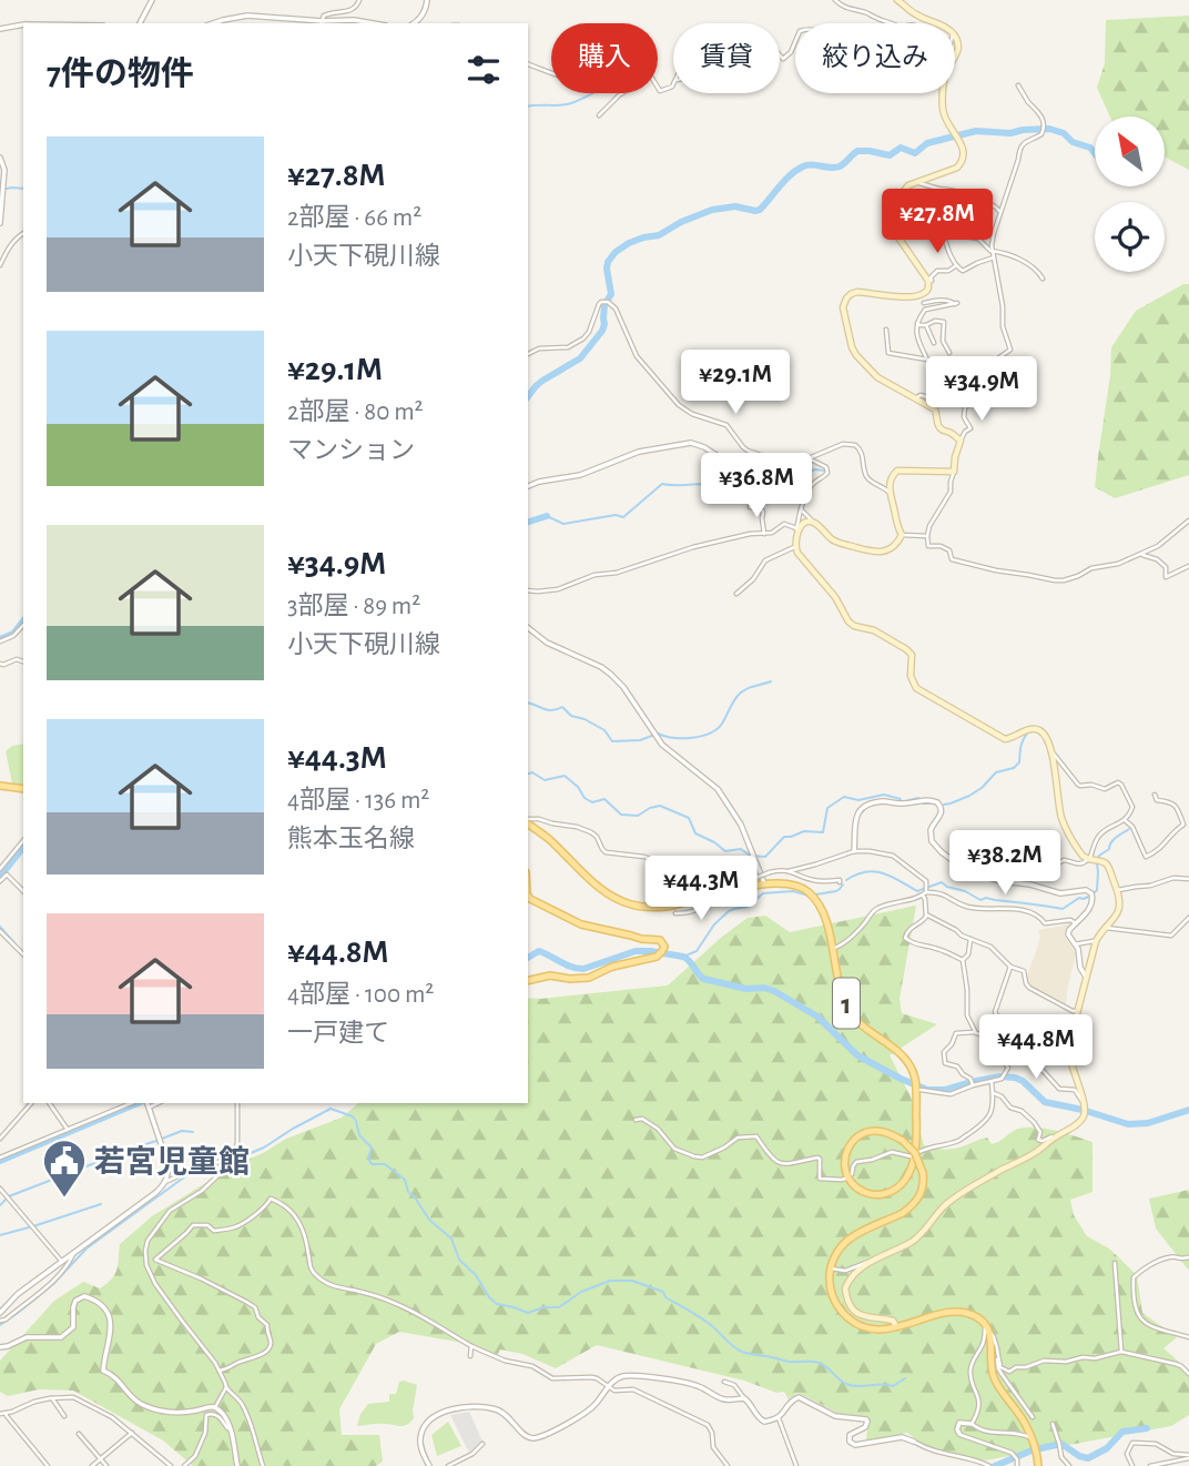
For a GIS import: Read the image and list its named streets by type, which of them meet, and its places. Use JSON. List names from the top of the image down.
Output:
{
  "streets": {
    "main road": ["1"]
  },
  "places": {
    "public building": ["若宮児童館"]
  },
  "north": "top left",
  "page": {
    "chip": ["購入", "賃貸", "絞り込み"],
    "heading": "7件の物件",
    "list": [
      {
        "name": "¥27.8M",
        "note": "2部屋 · 66 m² · 小天下硯川線"
      },
      {
        "name": "¥29.1M",
        "note": "2部屋 · 80 m² · マンション"
      },
      {
        "name": "¥34.9M",
        "note": "3部屋 · 89 m² · 小天下硯川線"
      },
      {
        "name": "¥44.3M",
        "note": "4部屋 · 136 m² · 熊本玉名線"
      },
      {
        "name": "¥44.8M",
        "note": "4部屋 · 100 m² · 一戸建て"
      }
    ],
    "price": [
      "¥27.8M",
      "¥29.1M",
      "¥34.9M",
      "¥36.8M",
      "¥38.2M",
      "¥44.3M",
      "¥44.8M"
    ]
  }
}
